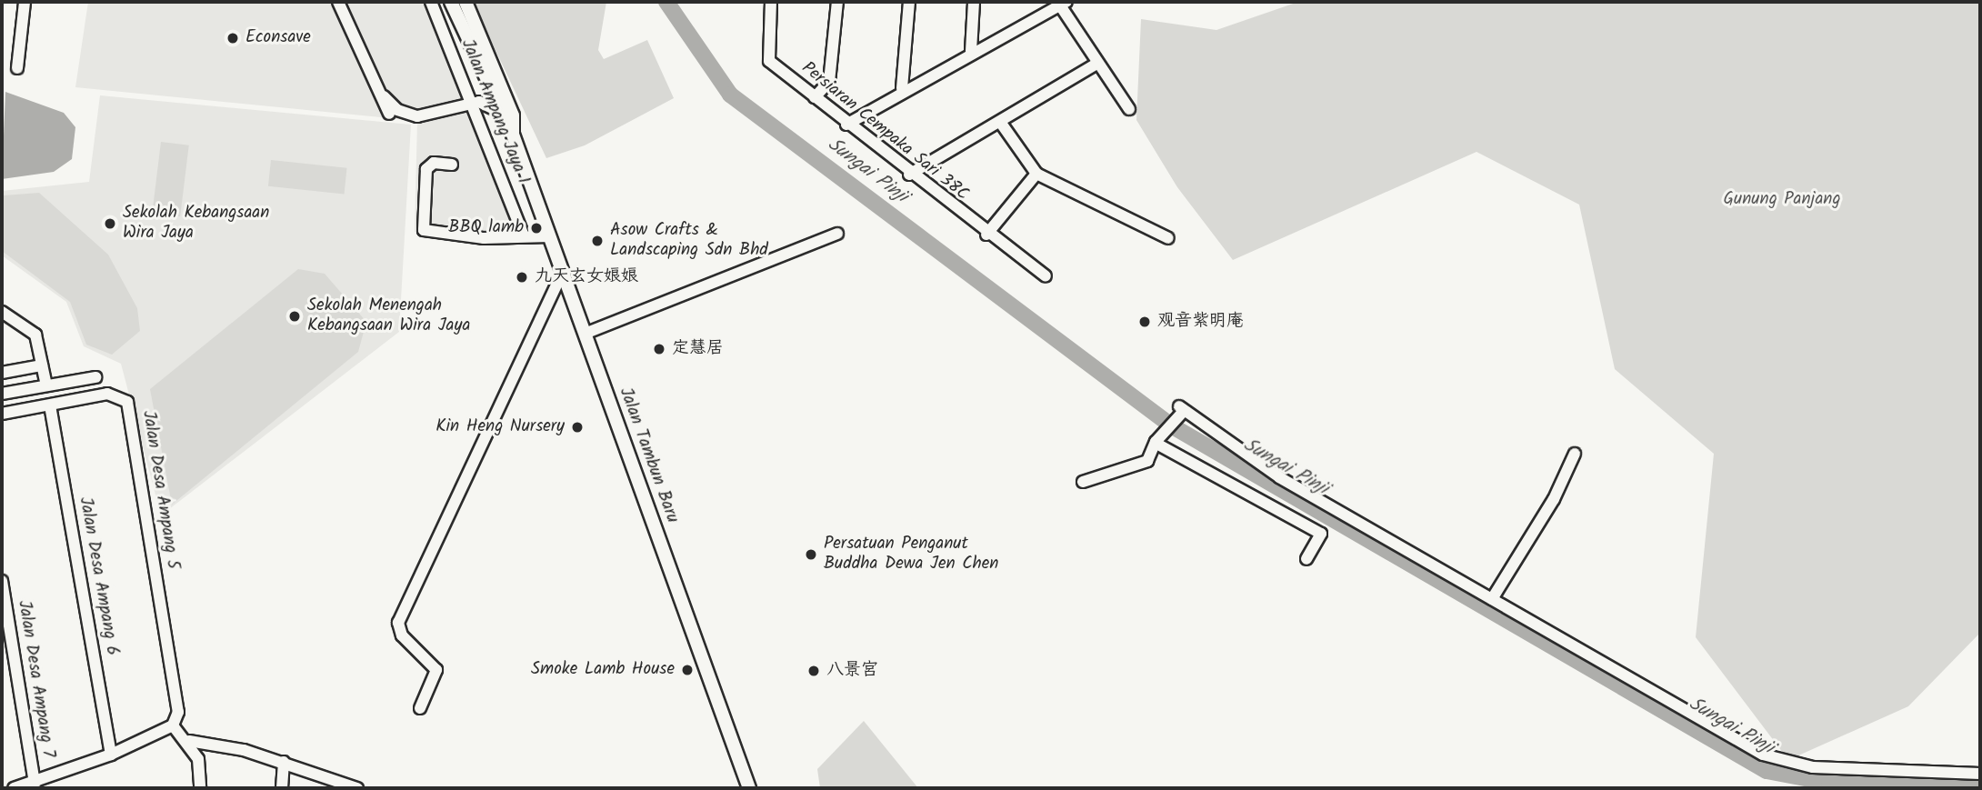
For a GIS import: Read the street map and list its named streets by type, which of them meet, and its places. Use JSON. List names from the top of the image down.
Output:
{
  "streets": {
    "main road": ["Jalan Tambun Baru"],
    "street": [
      "Jalan Ampang Jaya 1",
      "Persiaran Cempaka Sari 38C",
      "Jalan Desa Ampang 5",
      "Jalan Desa Ampang 6",
      "Jalan Desa Ampang 7"
    ]
  },
  "crossings": [
    ["Jalan Desa Ampang 5", "Jalan Desa Ampang 6"]
  ],
  "water": ["Sungai Pinji"],
  "parks": ["Gunung Panjang"],
  "places": [
    "Econsave",
    "Sekolah Kebangsaan Wira Jaya",
    "BBQ lamb",
    "Asow Crafts & Landscaping Sdn Bhd",
    "九天玄女娘娘",
    "Sekolah Menengah Kebangsaan Wira Jaya",
    "观音紫明庵",
    "定慧居",
    "Kin Heng Nursery",
    "Persatuan Penganut Buddha Dewa Jen Chen",
    "Smoke Lamb House",
    "八景宫"
  ]
}
